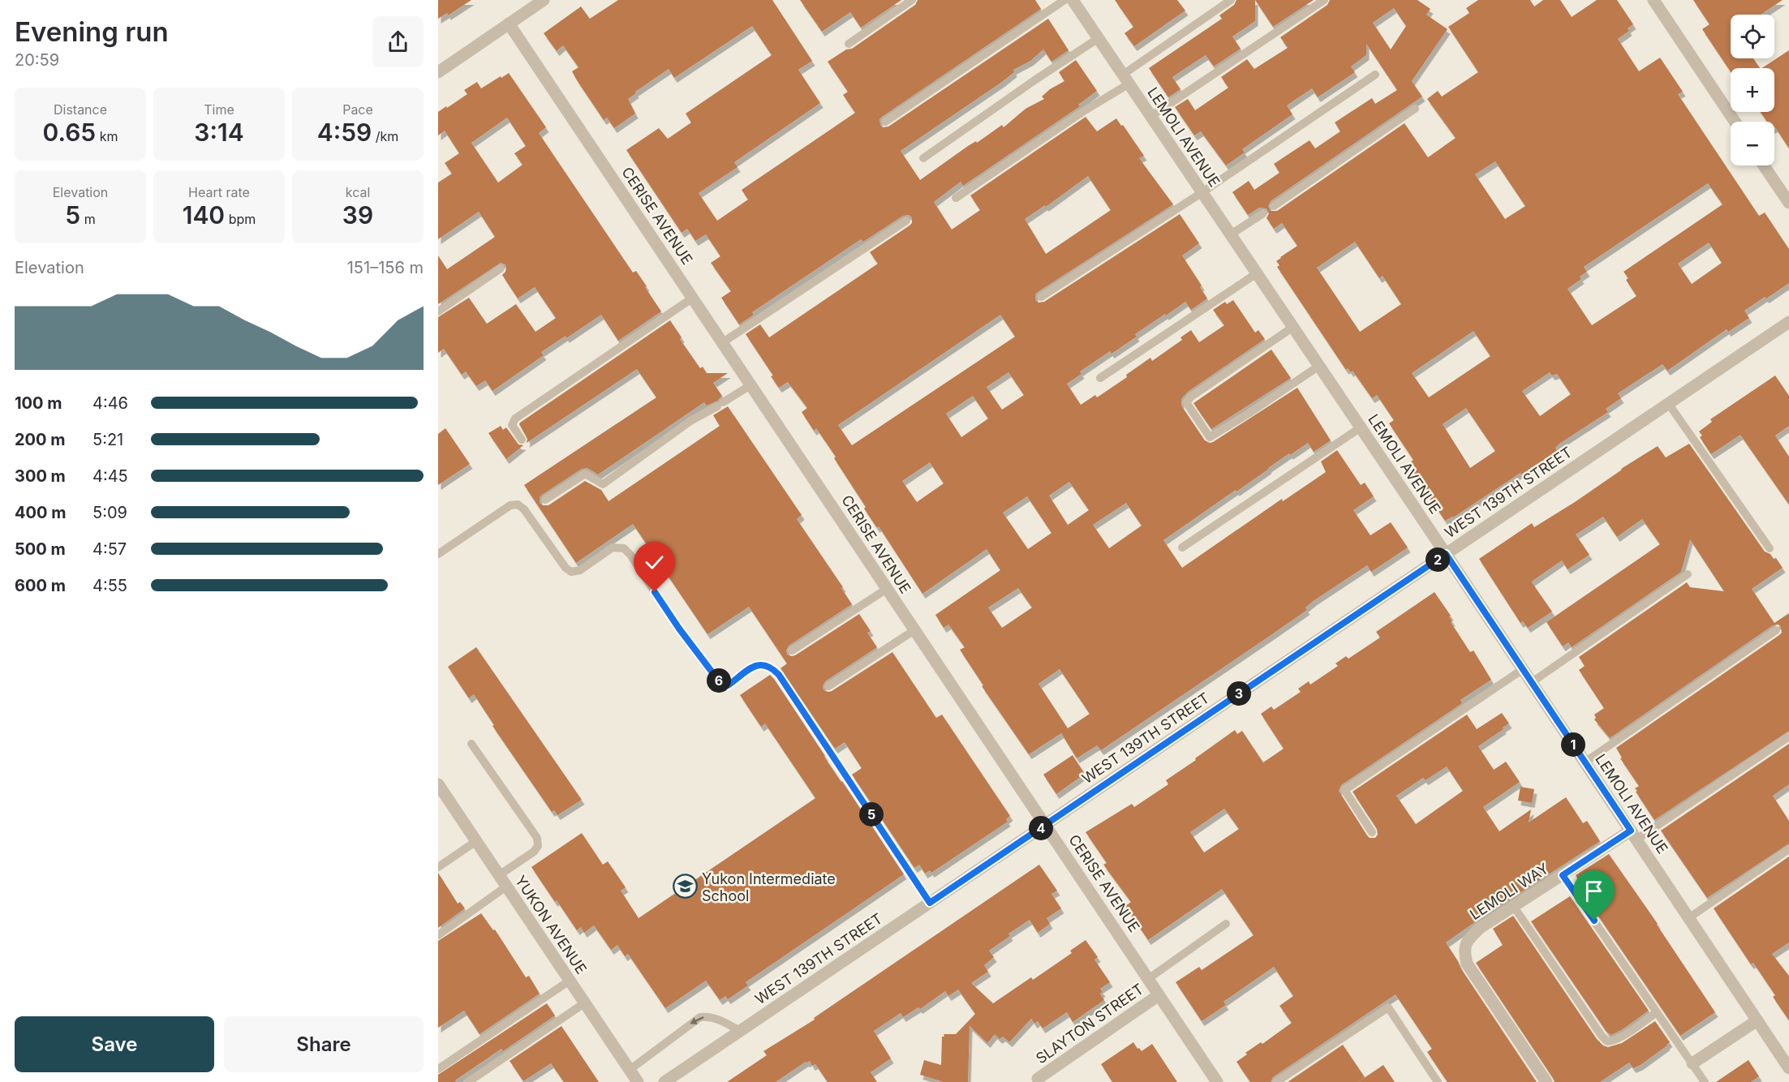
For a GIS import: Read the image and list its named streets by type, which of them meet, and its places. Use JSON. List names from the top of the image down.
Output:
{
  "streets": {
    "street": [
      "LEMOLI AVENUE",
      "CERISE AVENUE",
      "WEST 139TH STREET",
      "LEMOLI WAY",
      "YUKON AVENUE",
      "SLAYTON STREET"
    ]
  },
  "crossings": [
    ["LEMOLI AVENUE", "WEST 139TH STREET"],
    ["LEMOLI AVENUE", "LEMOLI WAY"],
    ["CERISE AVENUE", "WEST 139TH STREET"],
    ["CERISE AVENUE", "SLAYTON STREET"]
  ],
  "places": {
    "school or university": ["Yukon Intermediate School"]
  },
  "page": {
    "heading": ["Evening run", "20:59"],
    "map_buttons": ["+", "−"],
    "stats": [
      ["Distance", "0.65 km"],
      ["Time", "3:14"],
      ["Pace", "4:59 /km"],
      ["Elevation", "5 m"],
      ["Heart rate", "140 bpm"],
      ["kcal", "39"]
    ],
    "chart": ["Elevation", "151–156 m"],
    "list": [
      {
        "name": "100 m",
        "note": "4:46"
      },
      {
        "name": "200 m",
        "note": "5:21"
      },
      {
        "name": "300 m",
        "note": "4:45"
      },
      {
        "name": "400 m",
        "note": "5:09"
      },
      {
        "name": "500 m",
        "note": "4:57"
      },
      {
        "name": "600 m",
        "note": "4:55"
      }
    ],
    "pins": [
      "2",
      "6",
      "3",
      "1",
      "5",
      "4"
    ],
    "buttons": ["Save", "Share"]
  }
}
